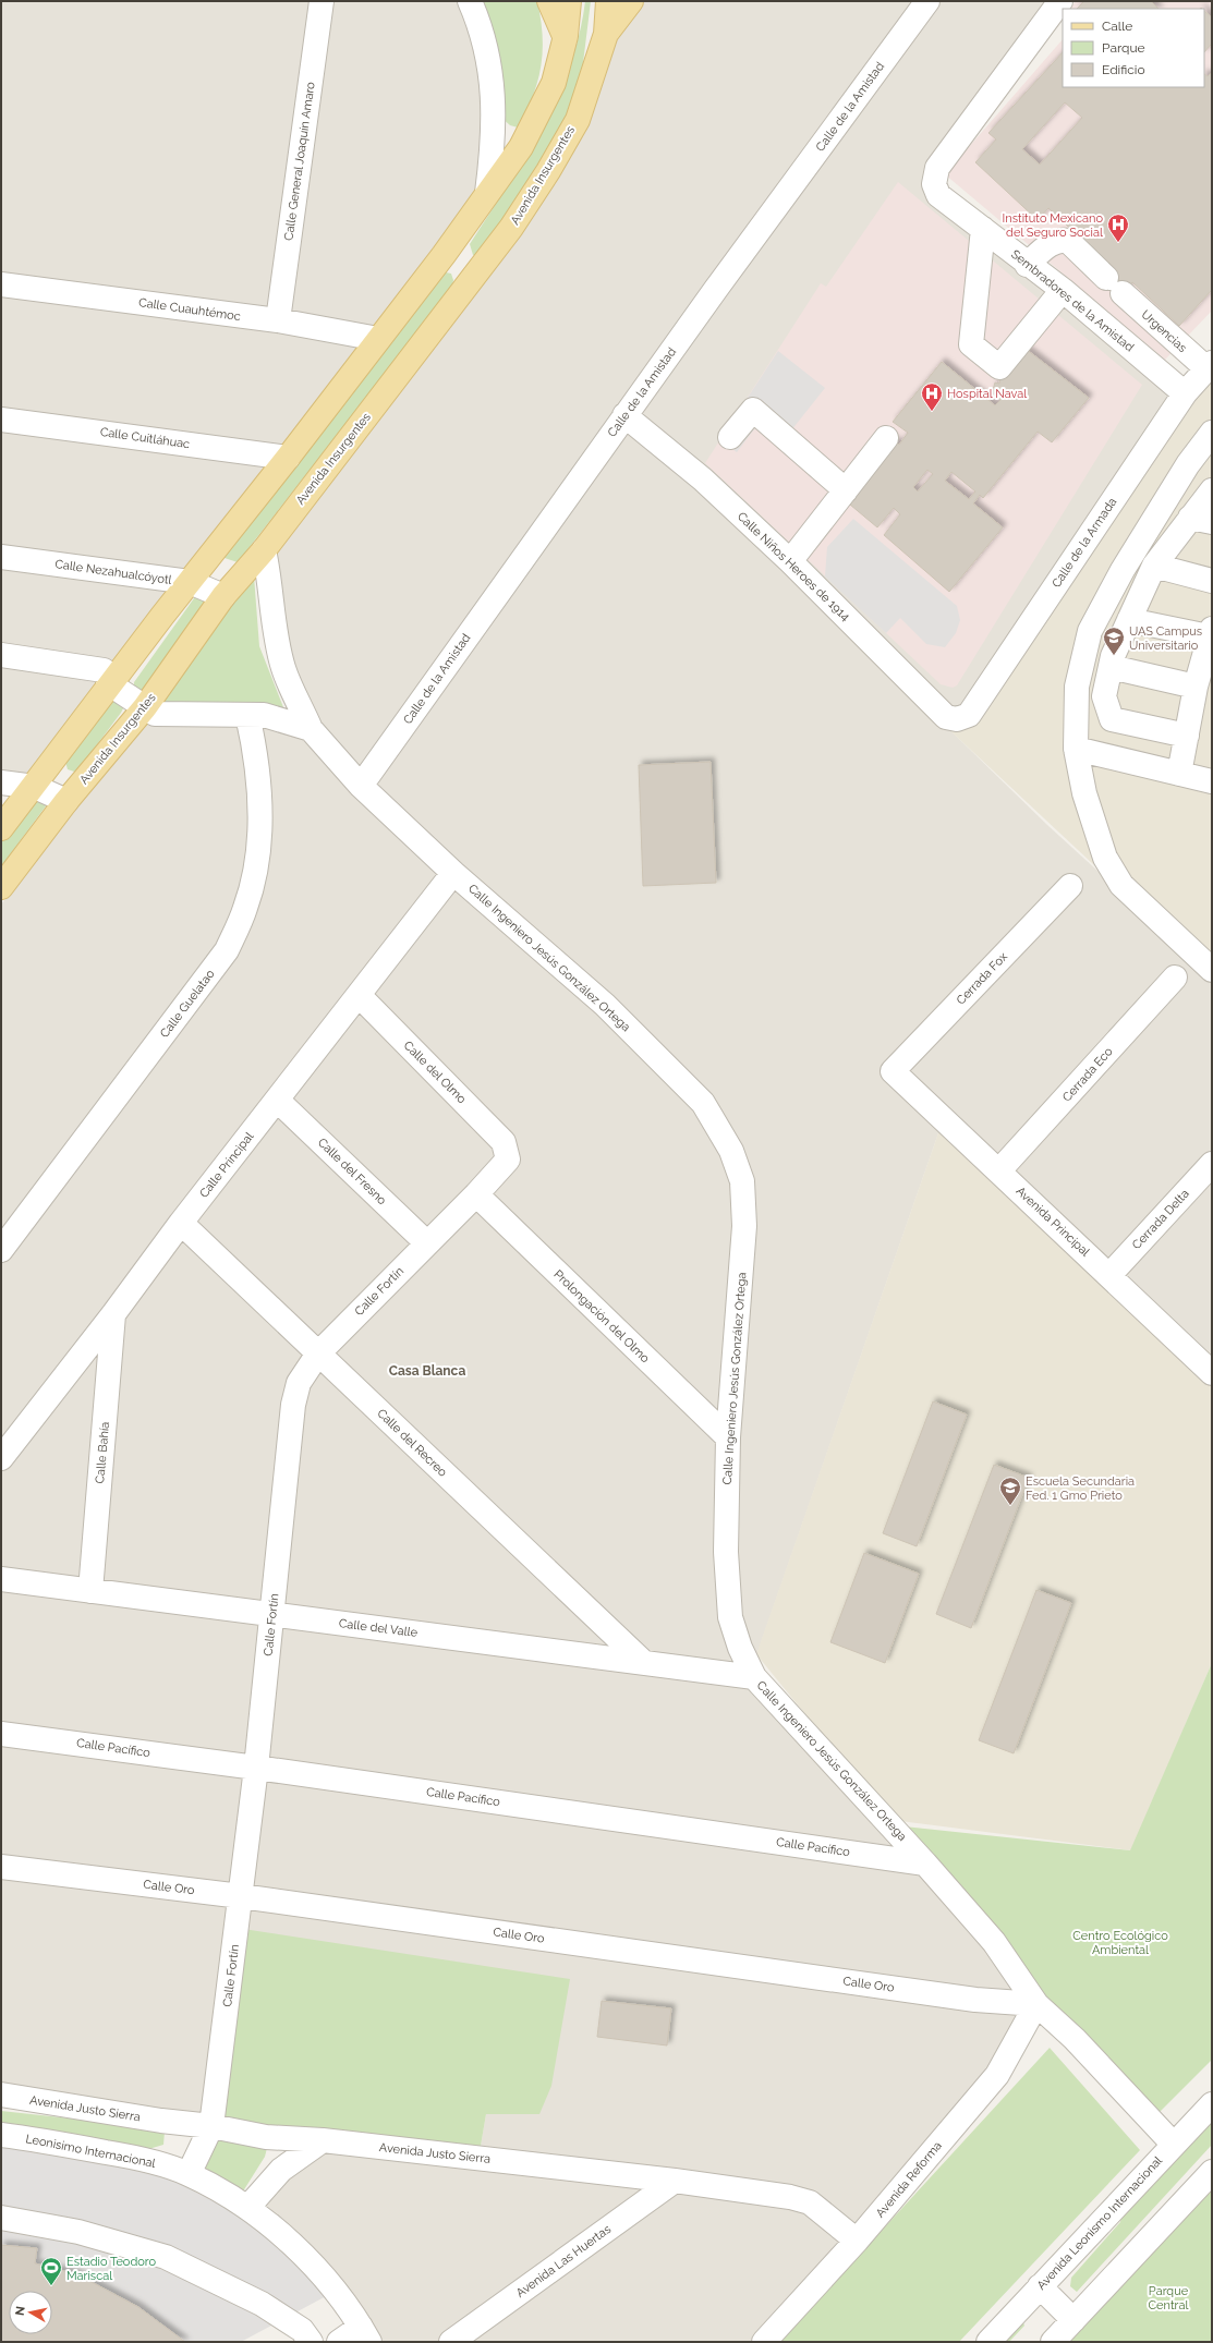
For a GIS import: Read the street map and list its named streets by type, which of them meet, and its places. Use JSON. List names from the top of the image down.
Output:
{
  "streets": {
    "main road": ["Avenida Insurgentes"],
    "street": [
      "Calle de la Amistad",
      "Calle General Joaquín Amaro",
      "Sembradores de la Amistad",
      "Calle Cuauhtémoc",
      "Urgencias",
      "Calle Cuitláhuac",
      "Calle de la Armada",
      "Calle Niños Heroes de 1914",
      "Calle Nezahualcóyotl",
      "Calle Ingeniero Jesús González Ortega",
      "Cerrada Fox",
      "Calle Guelatao",
      "Calle del Olmo",
      "Cerrada Eco",
      "Calle Principal",
      "Calle del Fresno",
      "Cerrada Delta",
      "Avenida Principal",
      "Calle Fortín",
      "Prolongación del Olmo",
      "Calle del Recreo",
      "Calle Bahía",
      "Calle del Valle",
      "Calle Pacífico",
      "Calle Oro",
      "Avenida Justo Sierra",
      "Leonisimo Internacional",
      "Avenida Reforma",
      "Avenida Leonismo Internacional",
      "Avenida Las Huertas"
    ]
  },
  "crossings": [
    ["Calle de la Amistad", "Calle Niños Heroes de 1914"],
    ["Calle de la Amistad", "Calle Ingeniero Jesús González Ortega"],
    ["Calle General Joaquín Amaro", "Calle Cuauhtémoc"],
    ["Avenida Insurgentes", "Calle Nezahualcóyotl"],
    ["Sembradores de la Amistad", "Urgencias"],
    ["Sembradores de la Amistad", "Calle de la Armada"],
    ["Urgencias", "Calle de la Armada"],
    ["Calle de la Armada", "Calle Niños Heroes de 1914"],
    ["Calle Ingeniero Jesús González Ortega", "Calle Principal"],
    ["Calle Ingeniero Jesús González Ortega", "Prolongación del Olmo"],
    ["Calle Ingeniero Jesús González Ortega", "Calle del Valle"],
    ["Calle Ingeniero Jesús González Ortega", "Calle Pacífico"],
    ["Calle Ingeniero Jesús González Ortega", "Calle Oro"],
    ["Calle Ingeniero Jesús González Ortega", "Avenida Reforma"],
    ["Calle Ingeniero Jesús González Ortega", "Avenida Leonismo Internacional"],
    ["Cerrada Fox", "Avenida Principal"],
    ["Calle del Olmo", "Calle Principal"],
    ["Calle del Olmo", "Calle Fortín"],
    ["Cerrada Eco", "Avenida Principal"],
    ["Calle Principal", "Calle del Fresno"],
    ["Calle Principal", "Calle del Recreo"],
    ["Calle Principal", "Calle Bahía"],
    ["Calle del Fresno", "Calle Fortín"],
    ["Cerrada Delta", "Avenida Principal"],
    ["Calle Fortín", "Prolongación del Olmo"],
    ["Calle Fortín", "Calle del Recreo"],
    ["Calle Fortín", "Calle del Valle"],
    ["Calle Fortín", "Calle Pacífico"],
    ["Calle Fortín", "Calle Oro"],
    ["Calle Fortín", "Avenida Justo Sierra"],
    ["Calle Fortín", "Leonisimo Internacional"],
    ["Calle del Recreo", "Calle del Valle"],
    ["Calle Bahía", "Calle del Valle"],
    ["Calle Oro", "Avenida Reforma"],
    ["Avenida Justo Sierra", "Avenida Reforma"],
    ["Avenida Justo Sierra", "Avenida Las Huertas"]
  ],
  "districts": ["Casa Blanca"],
  "parks": ["Centro Ecológico Ambiental", "Parque Central"],
  "places": {
    "hospital": ["Instituto Mexicano del Seguro Social", "Hospital Naval"],
    "school or university": ["UAS Campus Universitario", "Escuela Secundaria Fed. 1 Gmo Prieto"],
    "sports": ["Estadio Teodoro Mariscal"]
  },
  "legend": ["Calle", "Parque", "Edificio"],
  "north": "left"
}
